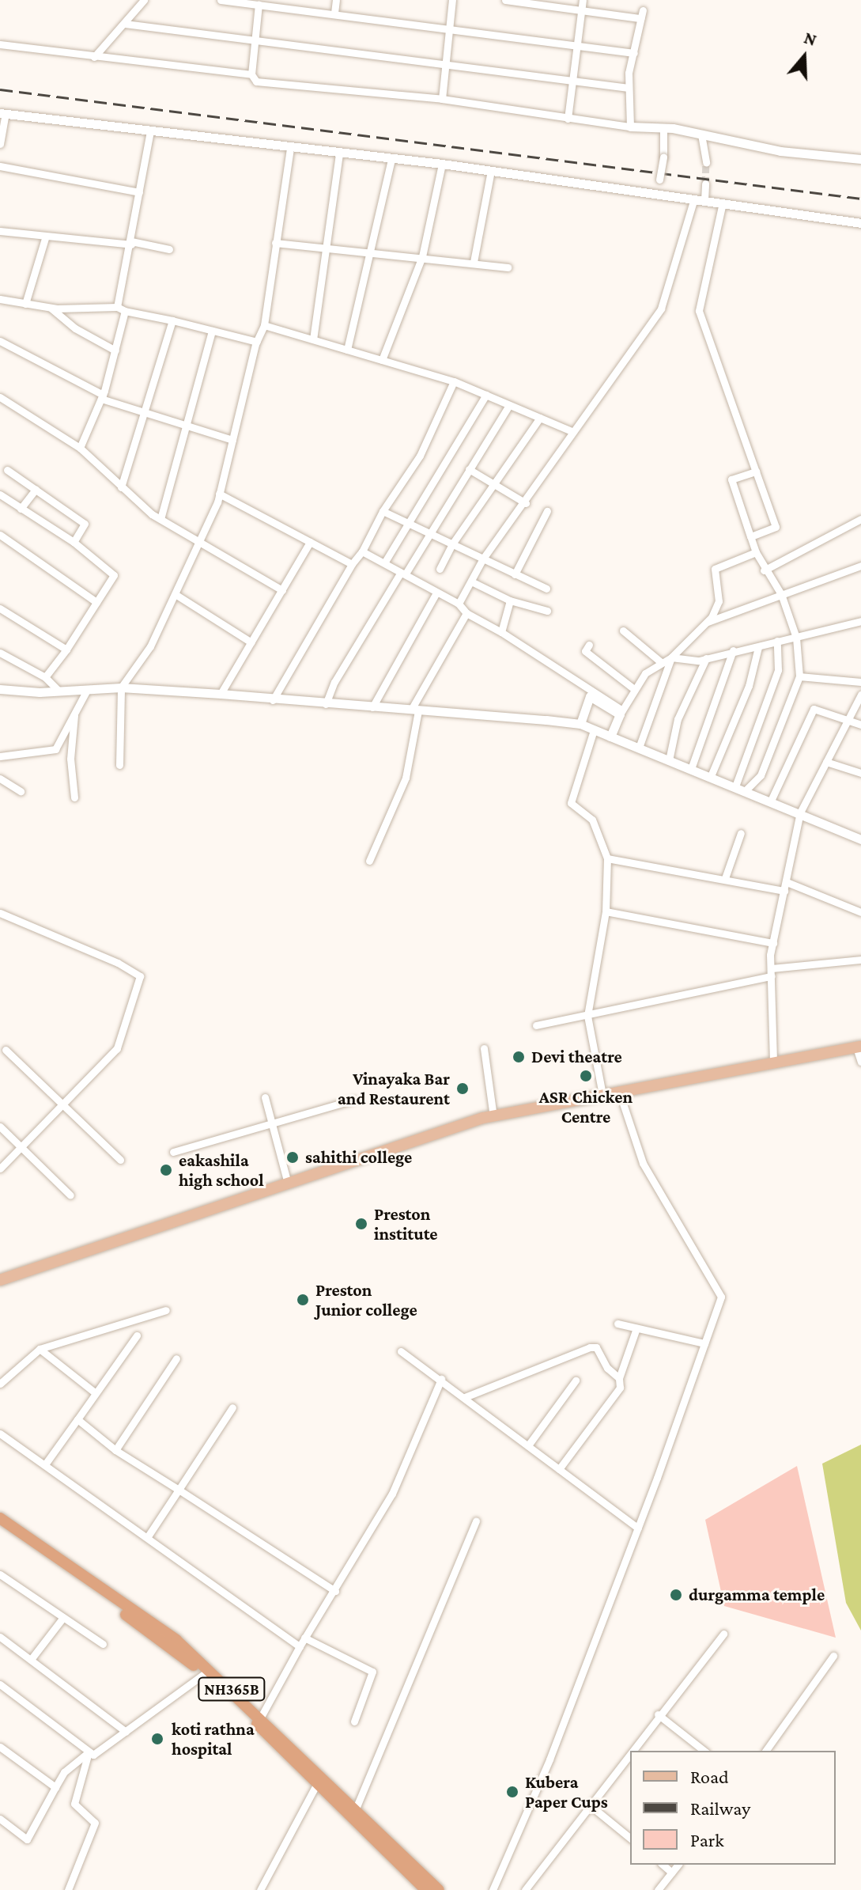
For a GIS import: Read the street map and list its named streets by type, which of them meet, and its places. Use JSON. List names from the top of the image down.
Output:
{
  "streets": {
    "highway": ["NH365B"]
  },
  "places": [
    "Devi theatre",
    "ASR Chicken Centre",
    "Vinayaka Bar and Restaurent",
    "sahithi college",
    "eakashila high school",
    "Preston institute",
    "Preston Junior college",
    "durgamma temple",
    "koti rathna hospital",
    "Kubera Paper Cups"
  ],
  "legend": ["Road", "Railway", "Park"],
  "north": "top"
}
